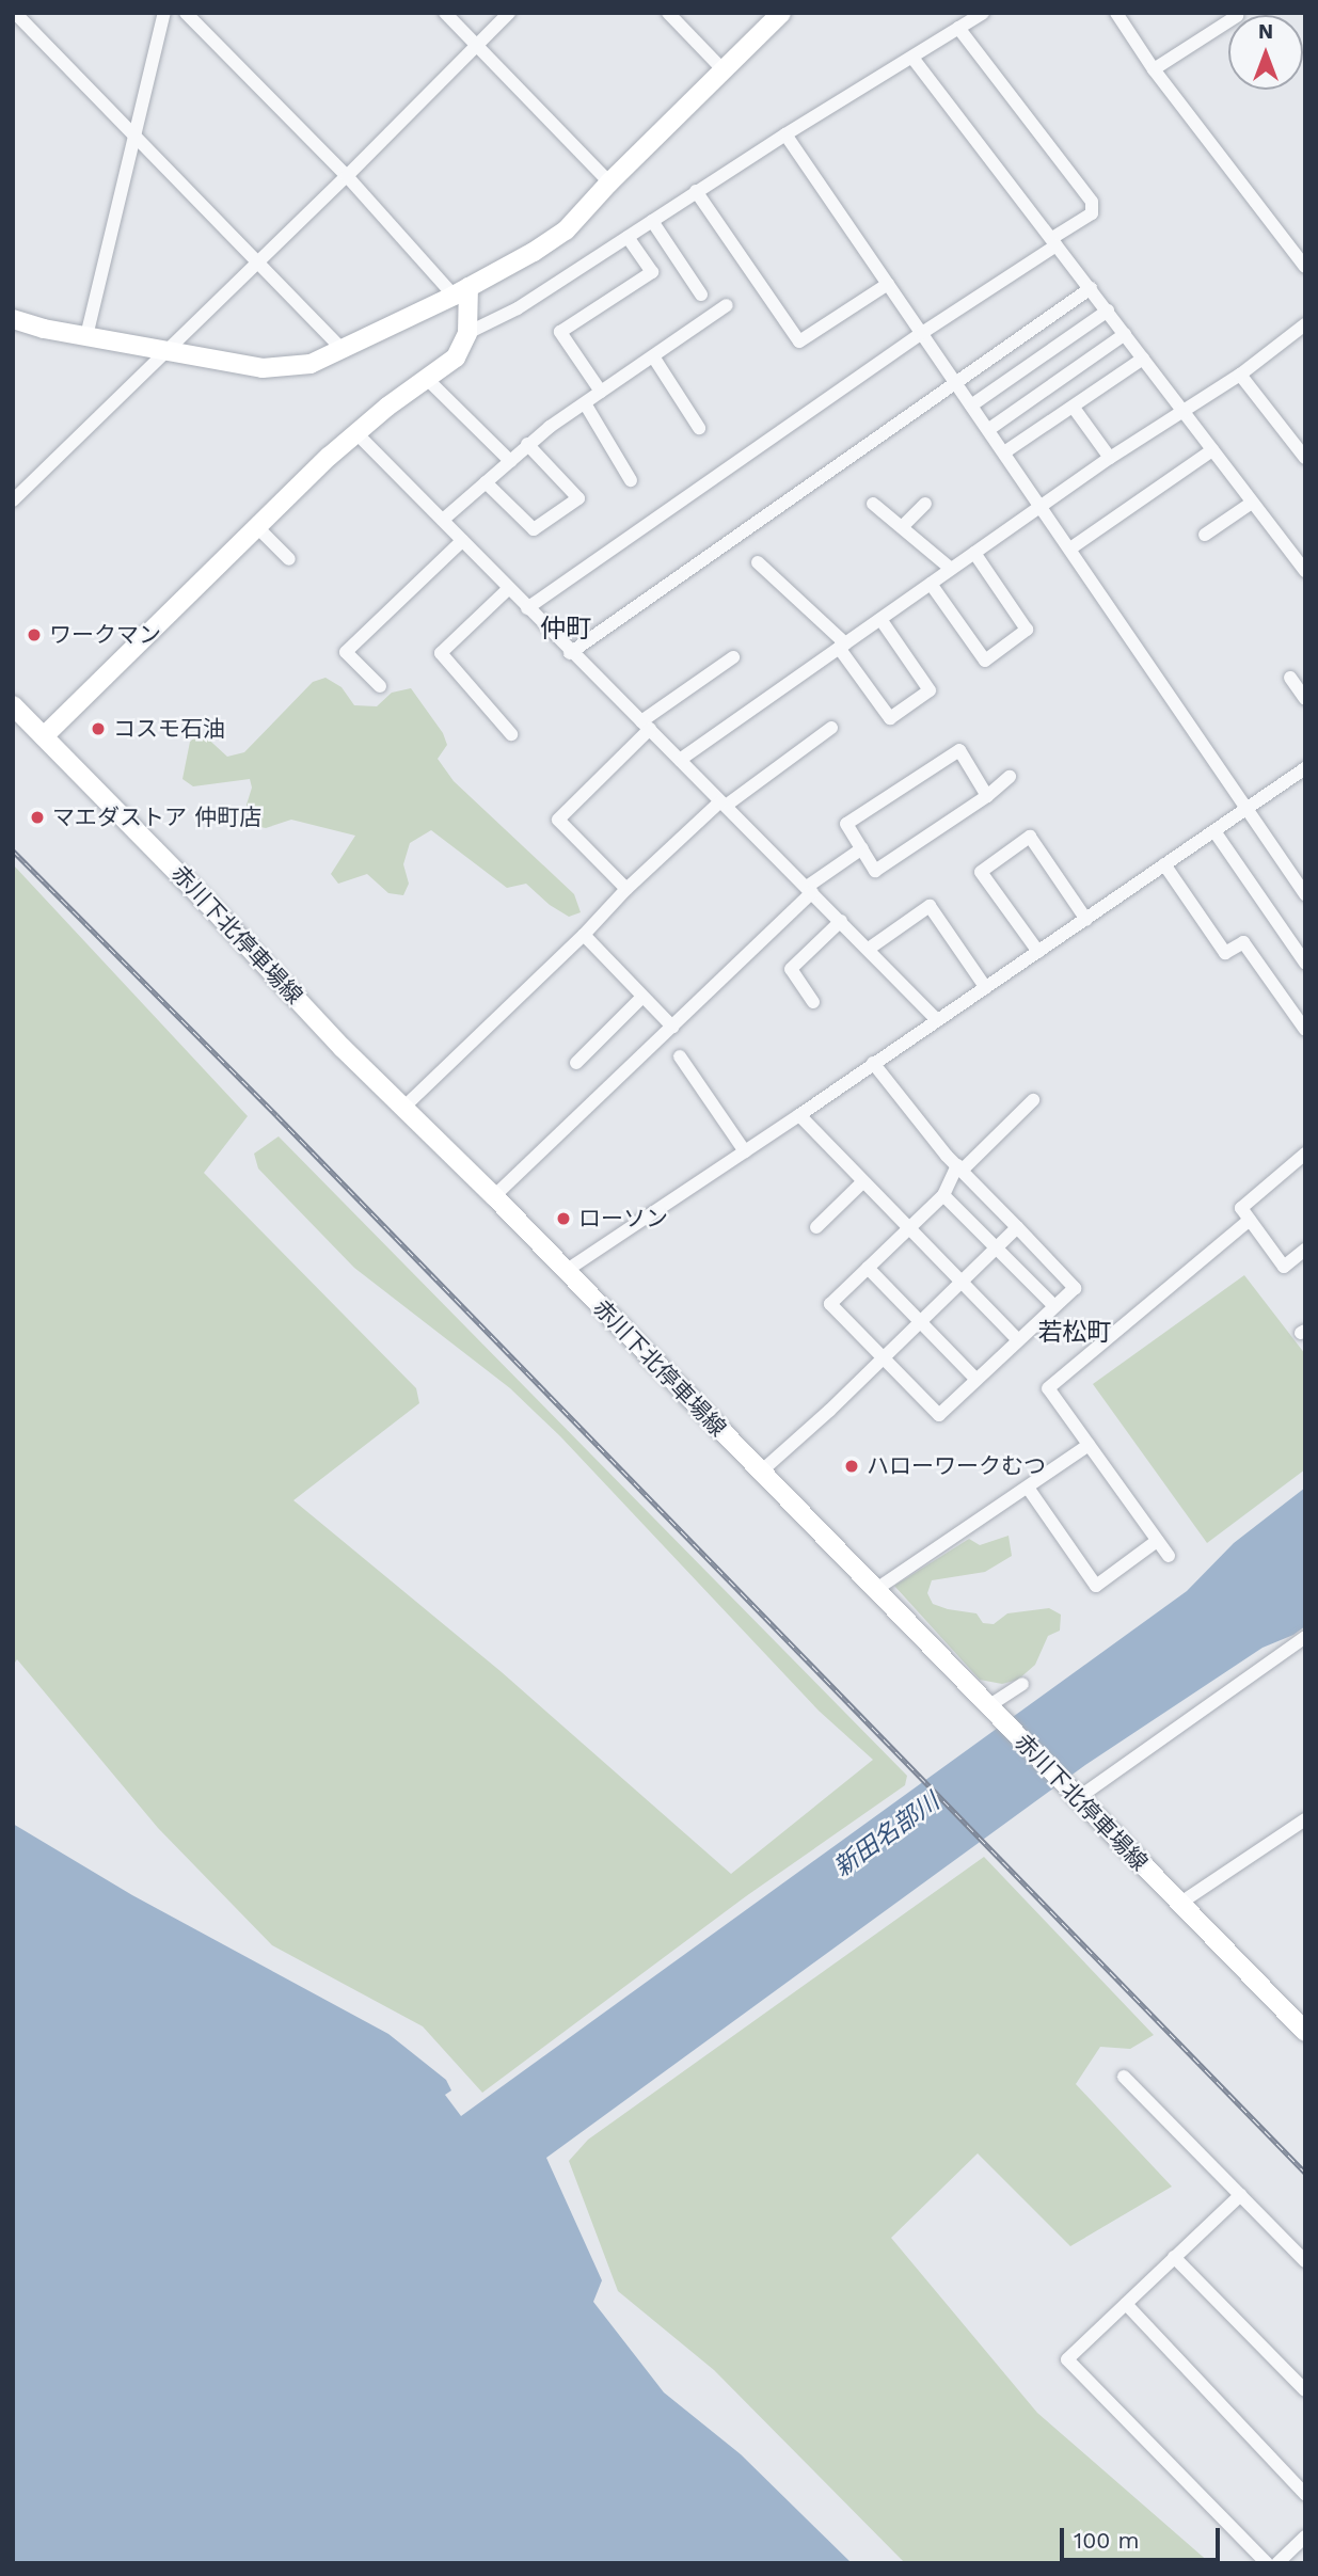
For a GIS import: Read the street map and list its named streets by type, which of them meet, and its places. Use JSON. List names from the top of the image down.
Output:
{
  "streets": {
    "main road": ["赤川下北停車場線"]
  },
  "districts": ["仲町", "若松町"],
  "water": ["新田名部川"],
  "places": [
    "ワークマン",
    "コスモ石油",
    "マエダストア 仲町店",
    "ローソン",
    "ハローワークむつ"
  ],
  "scale_bar": "100 m",
  "north": "top"
}
